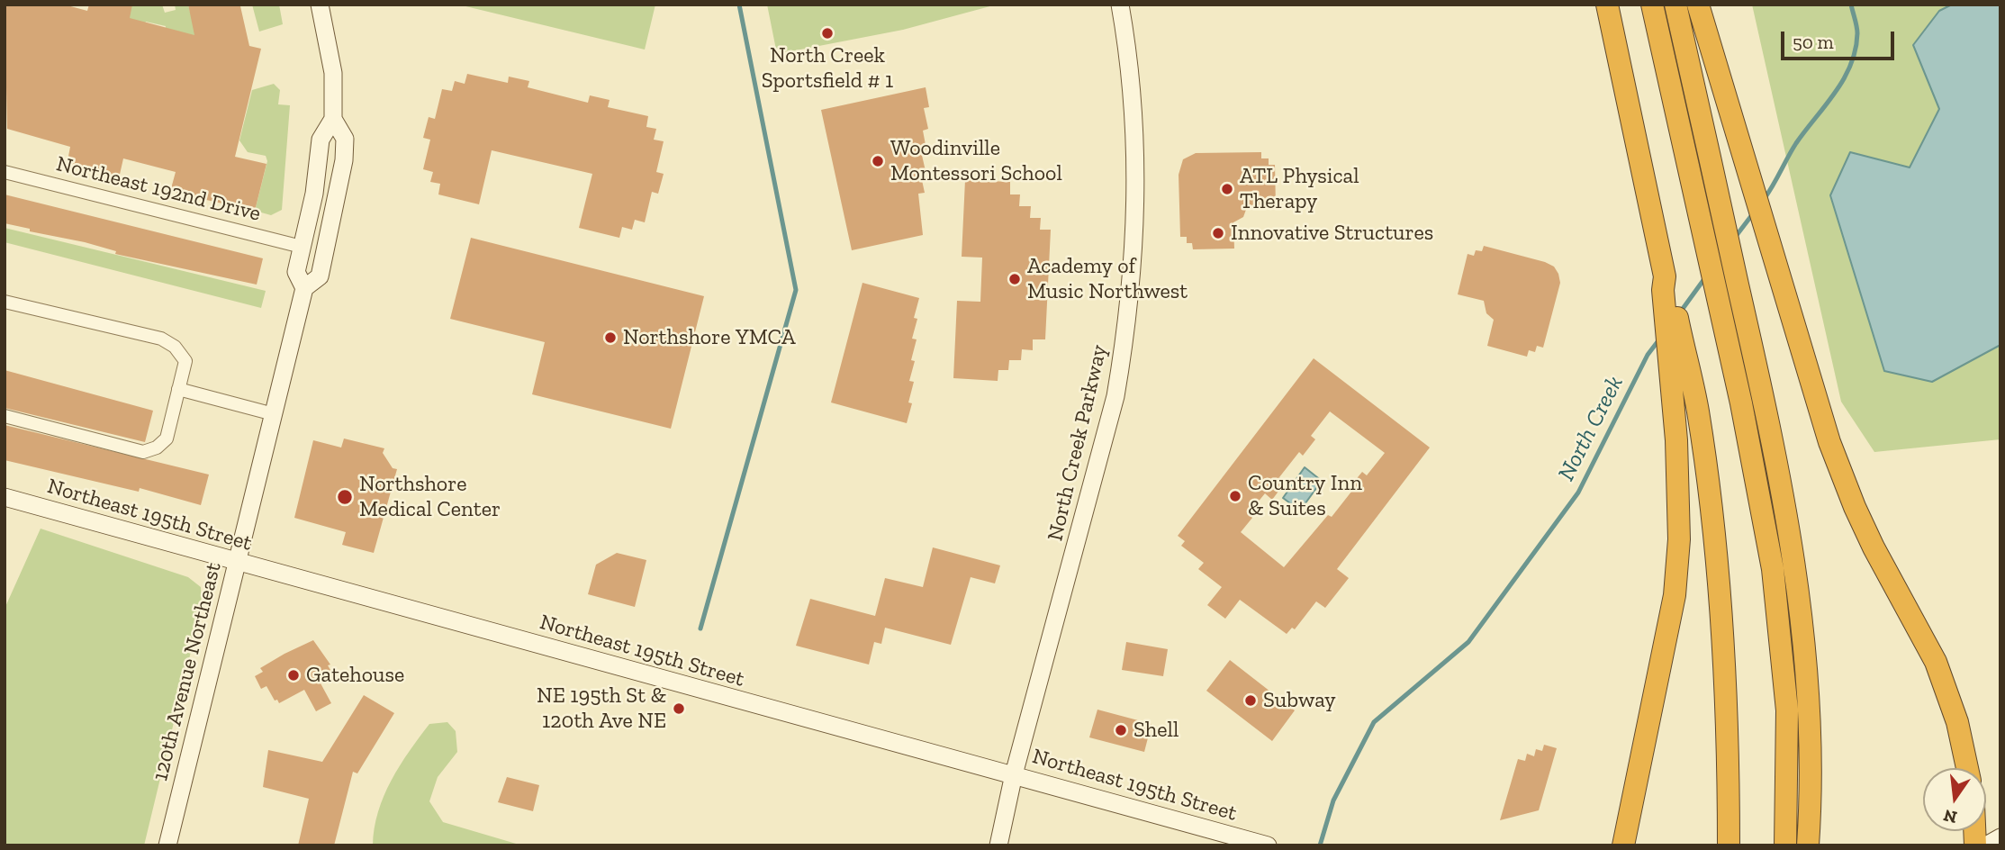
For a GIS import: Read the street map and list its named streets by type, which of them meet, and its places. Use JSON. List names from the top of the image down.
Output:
{
  "streets": {
    "main road": ["North Creek Parkway", "Northeast 195th Street", "120th Avenue Northeast"],
    "street": ["Northeast 192nd Drive"]
  },
  "crossings": [
    ["Northeast 192nd Drive", "120th Avenue Northeast"],
    ["North Creek Parkway", "Northeast 195th Street"],
    ["Northeast 195th Street", "120th Avenue Northeast"]
  ],
  "water": ["North Creek"],
  "places": [
    "North Creek Sportsfield # 1",
    "Woodinville Montessori School",
    "ATL Physical Therapy",
    "Innovative Structures",
    "Academy of Music Northwest",
    "Northshore YMCA",
    "Country Inn & Suites",
    "Northshore Medical Center",
    "Gatehouse",
    "Subway",
    "NE 195th St & 120th Ave NE",
    "Shell"
  ],
  "scale_bar": "50 m",
  "north": "bottom"
}
